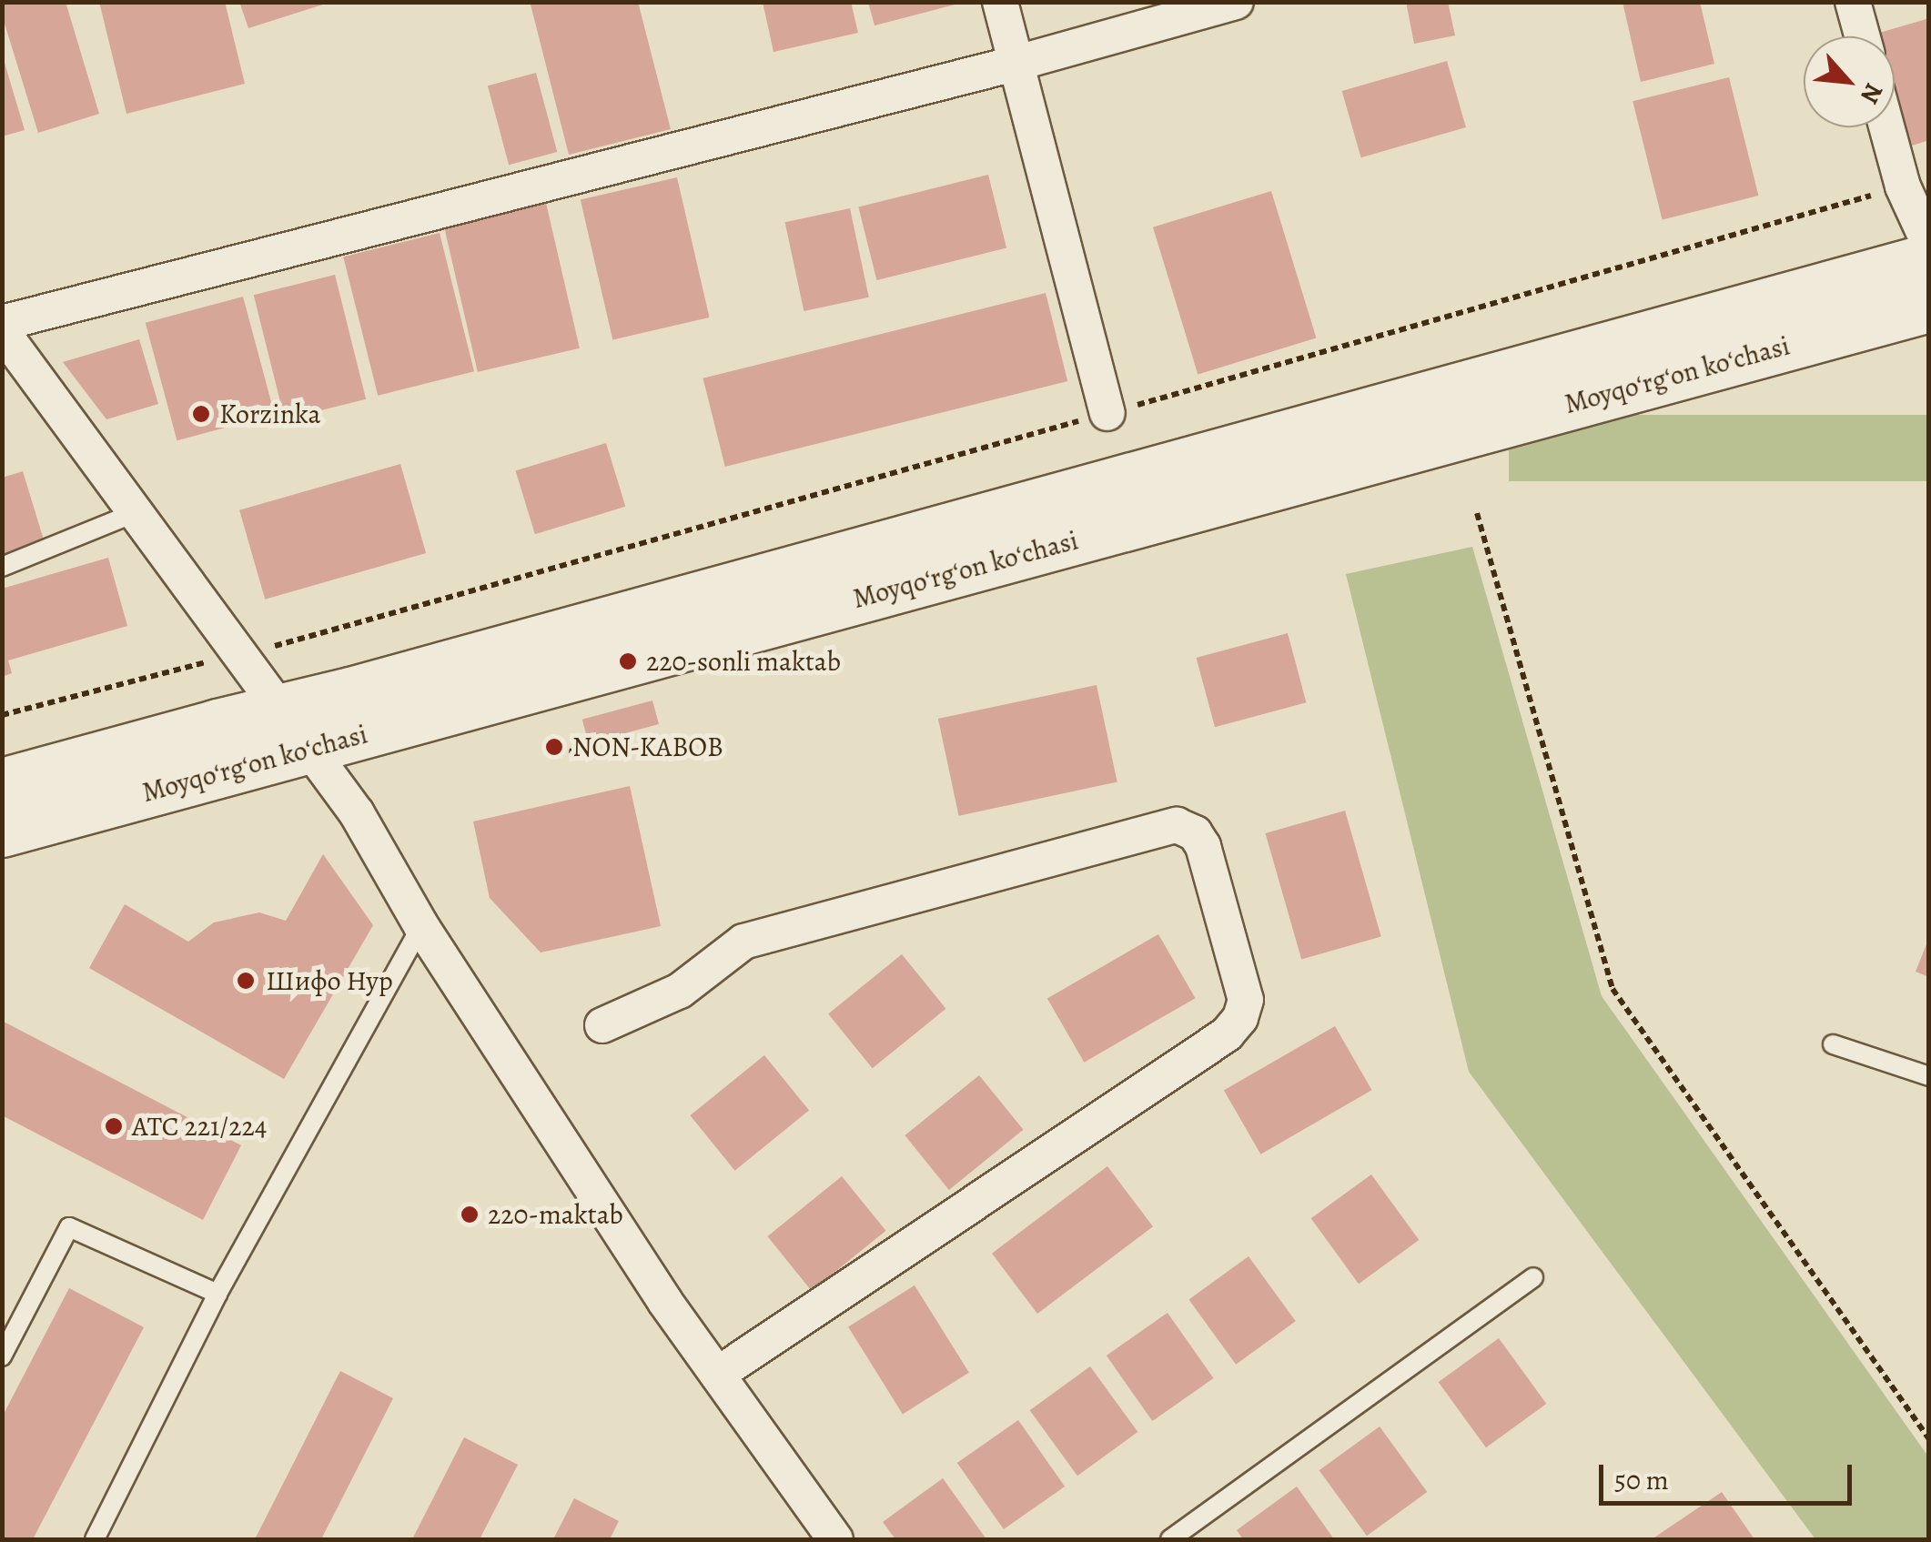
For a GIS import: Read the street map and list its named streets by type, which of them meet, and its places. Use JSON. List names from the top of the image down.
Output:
{
  "streets": {
    "main road": ["Moyqoʻrgʻon koʻchasi"]
  },
  "places": [
    "Korzinka",
    "220-sonli maktab",
    "NON-KABOB",
    "Шифо Нур",
    "АТС 221/224",
    "220-maktab"
  ],
  "scale_bar": "50 m",
  "north": "bottom right"
}
